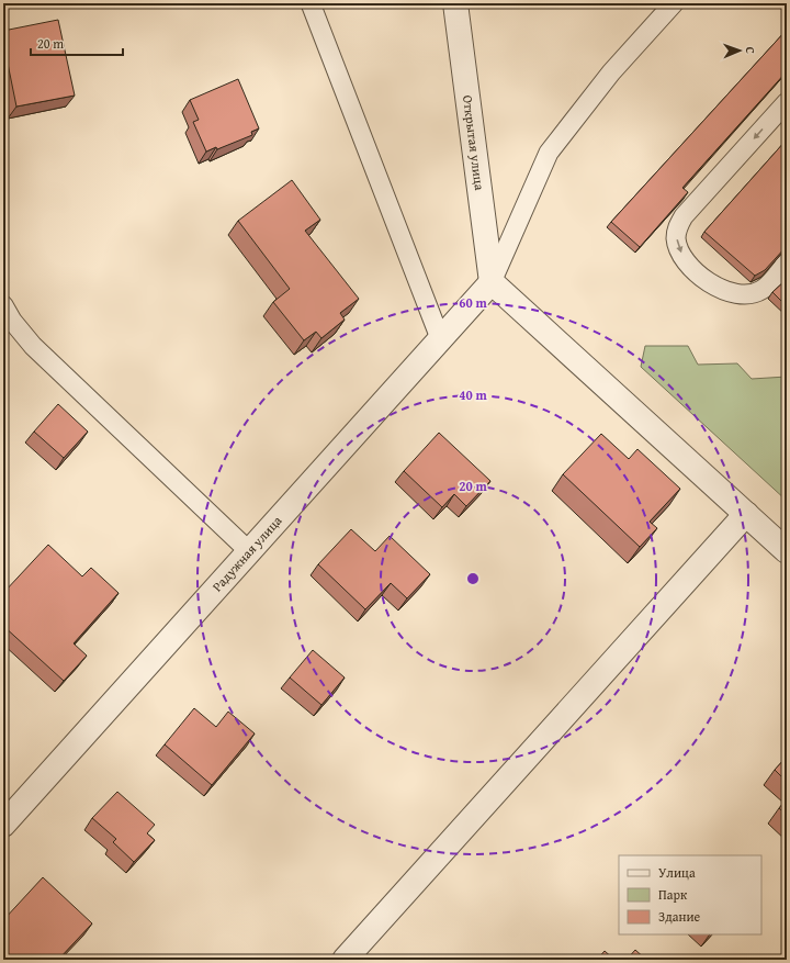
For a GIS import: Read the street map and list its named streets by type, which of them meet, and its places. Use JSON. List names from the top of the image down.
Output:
{
  "streets": {
    "street": ["Открытая улица", "Радужная улица"]
  },
  "crossings": [
    ["Открытая улица", "Радужная улица"]
  ],
  "legend": ["Улица", "Парк", "Здание"],
  "scale_bar": "20 m",
  "north": "right",
  "rings": ["60 m", "40 m", "20 m"]
}
